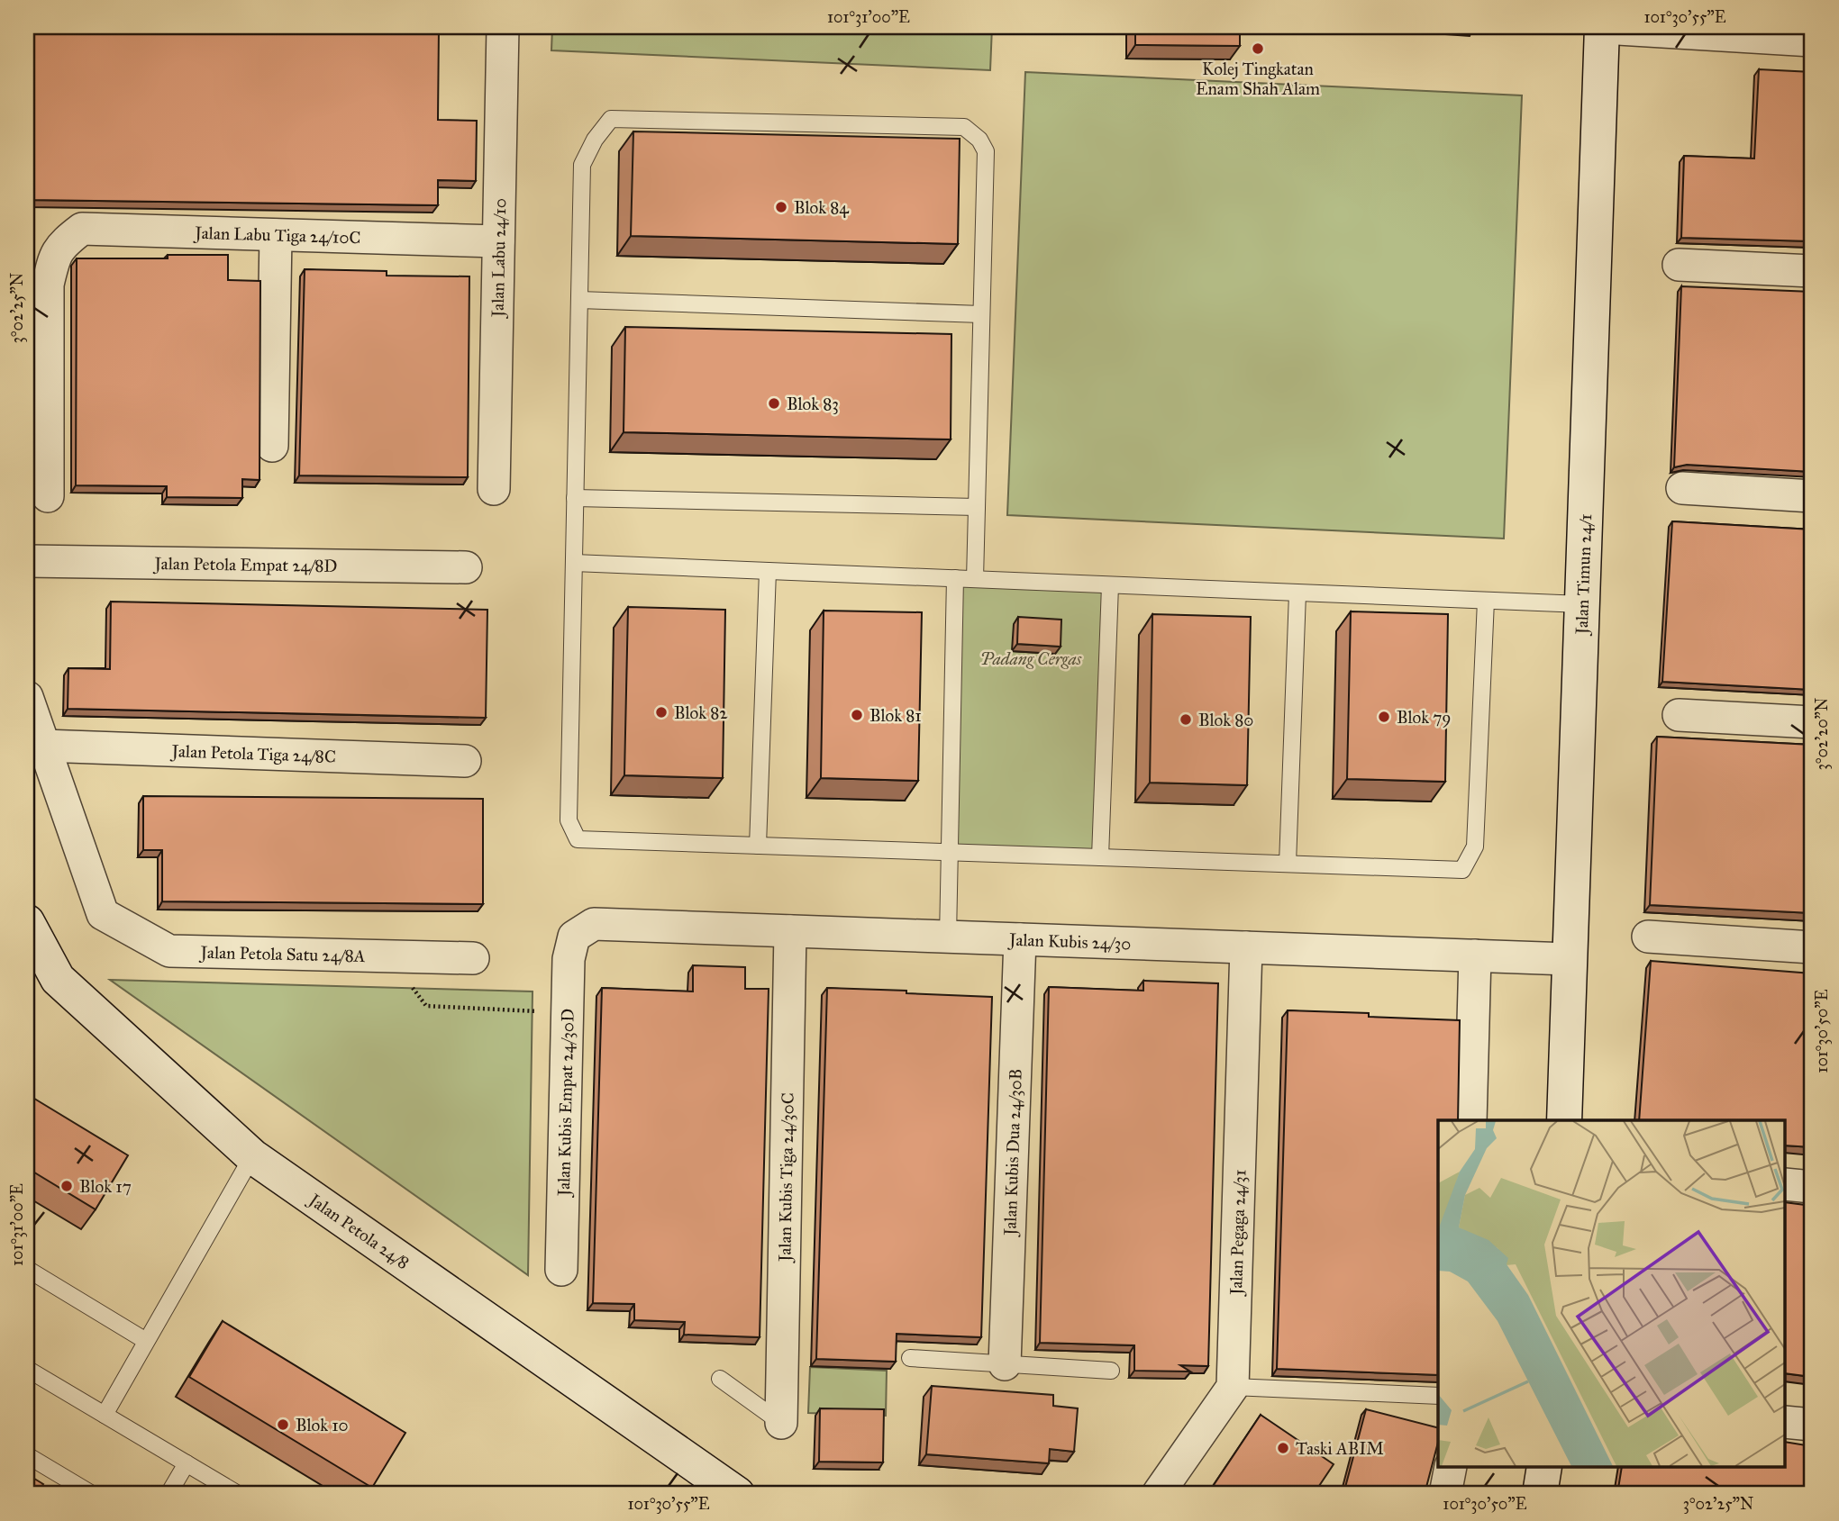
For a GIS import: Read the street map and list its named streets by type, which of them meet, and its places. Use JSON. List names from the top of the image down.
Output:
{
  "streets": {
    "street": [
      "Jalan Labu Tiga 24/10C",
      "Jalan Labu 24/10",
      "Jalan Petola Empat 24/8D",
      "Jalan Timun 24/1",
      "Jalan Petola Tiga 24/8C",
      "Jalan Kubis 24/30",
      "Jalan Petola Satu 24/8A",
      "Jalan Kubis Empat 24/30D",
      "Jalan Kubis Dua 24/30B",
      "Jalan Kubis Tiga 24/30C",
      "Jalan Petola 24/8",
      "Jalan Pegaga 24/31"
    ]
  },
  "crossings": [
    ["Jalan Labu Tiga 24/10C", "Jalan Labu 24/10"],
    ["Jalan Timun 24/1", "Jalan Kubis 24/30"],
    ["Jalan Petola Tiga 24/8C", "Jalan Petola Satu 24/8A"],
    ["Jalan Kubis 24/30", "Jalan Kubis Empat 24/30D"],
    ["Jalan Kubis 24/30", "Jalan Kubis Dua 24/30B"],
    ["Jalan Kubis 24/30", "Jalan Kubis Tiga 24/30C"],
    ["Jalan Kubis 24/30", "Jalan Pegaga 24/31"]
  ],
  "parks": ["Padang Cergas"],
  "places": [
    "Kolej Tingkatan Enam Shah Alam",
    "Blok 84",
    "Blok 83",
    "Blok 82",
    "Blok 81",
    "Blok 79",
    "Blok 80",
    "Blok 17",
    "Blok 10",
    "Taski ABIM"
  ],
  "coordinates": [
    "101°31'00\"E",
    "101°30'55\"E",
    "3°02'25\"N",
    "3°02'20\"N",
    "101°30'50\"E"
  ]
}
